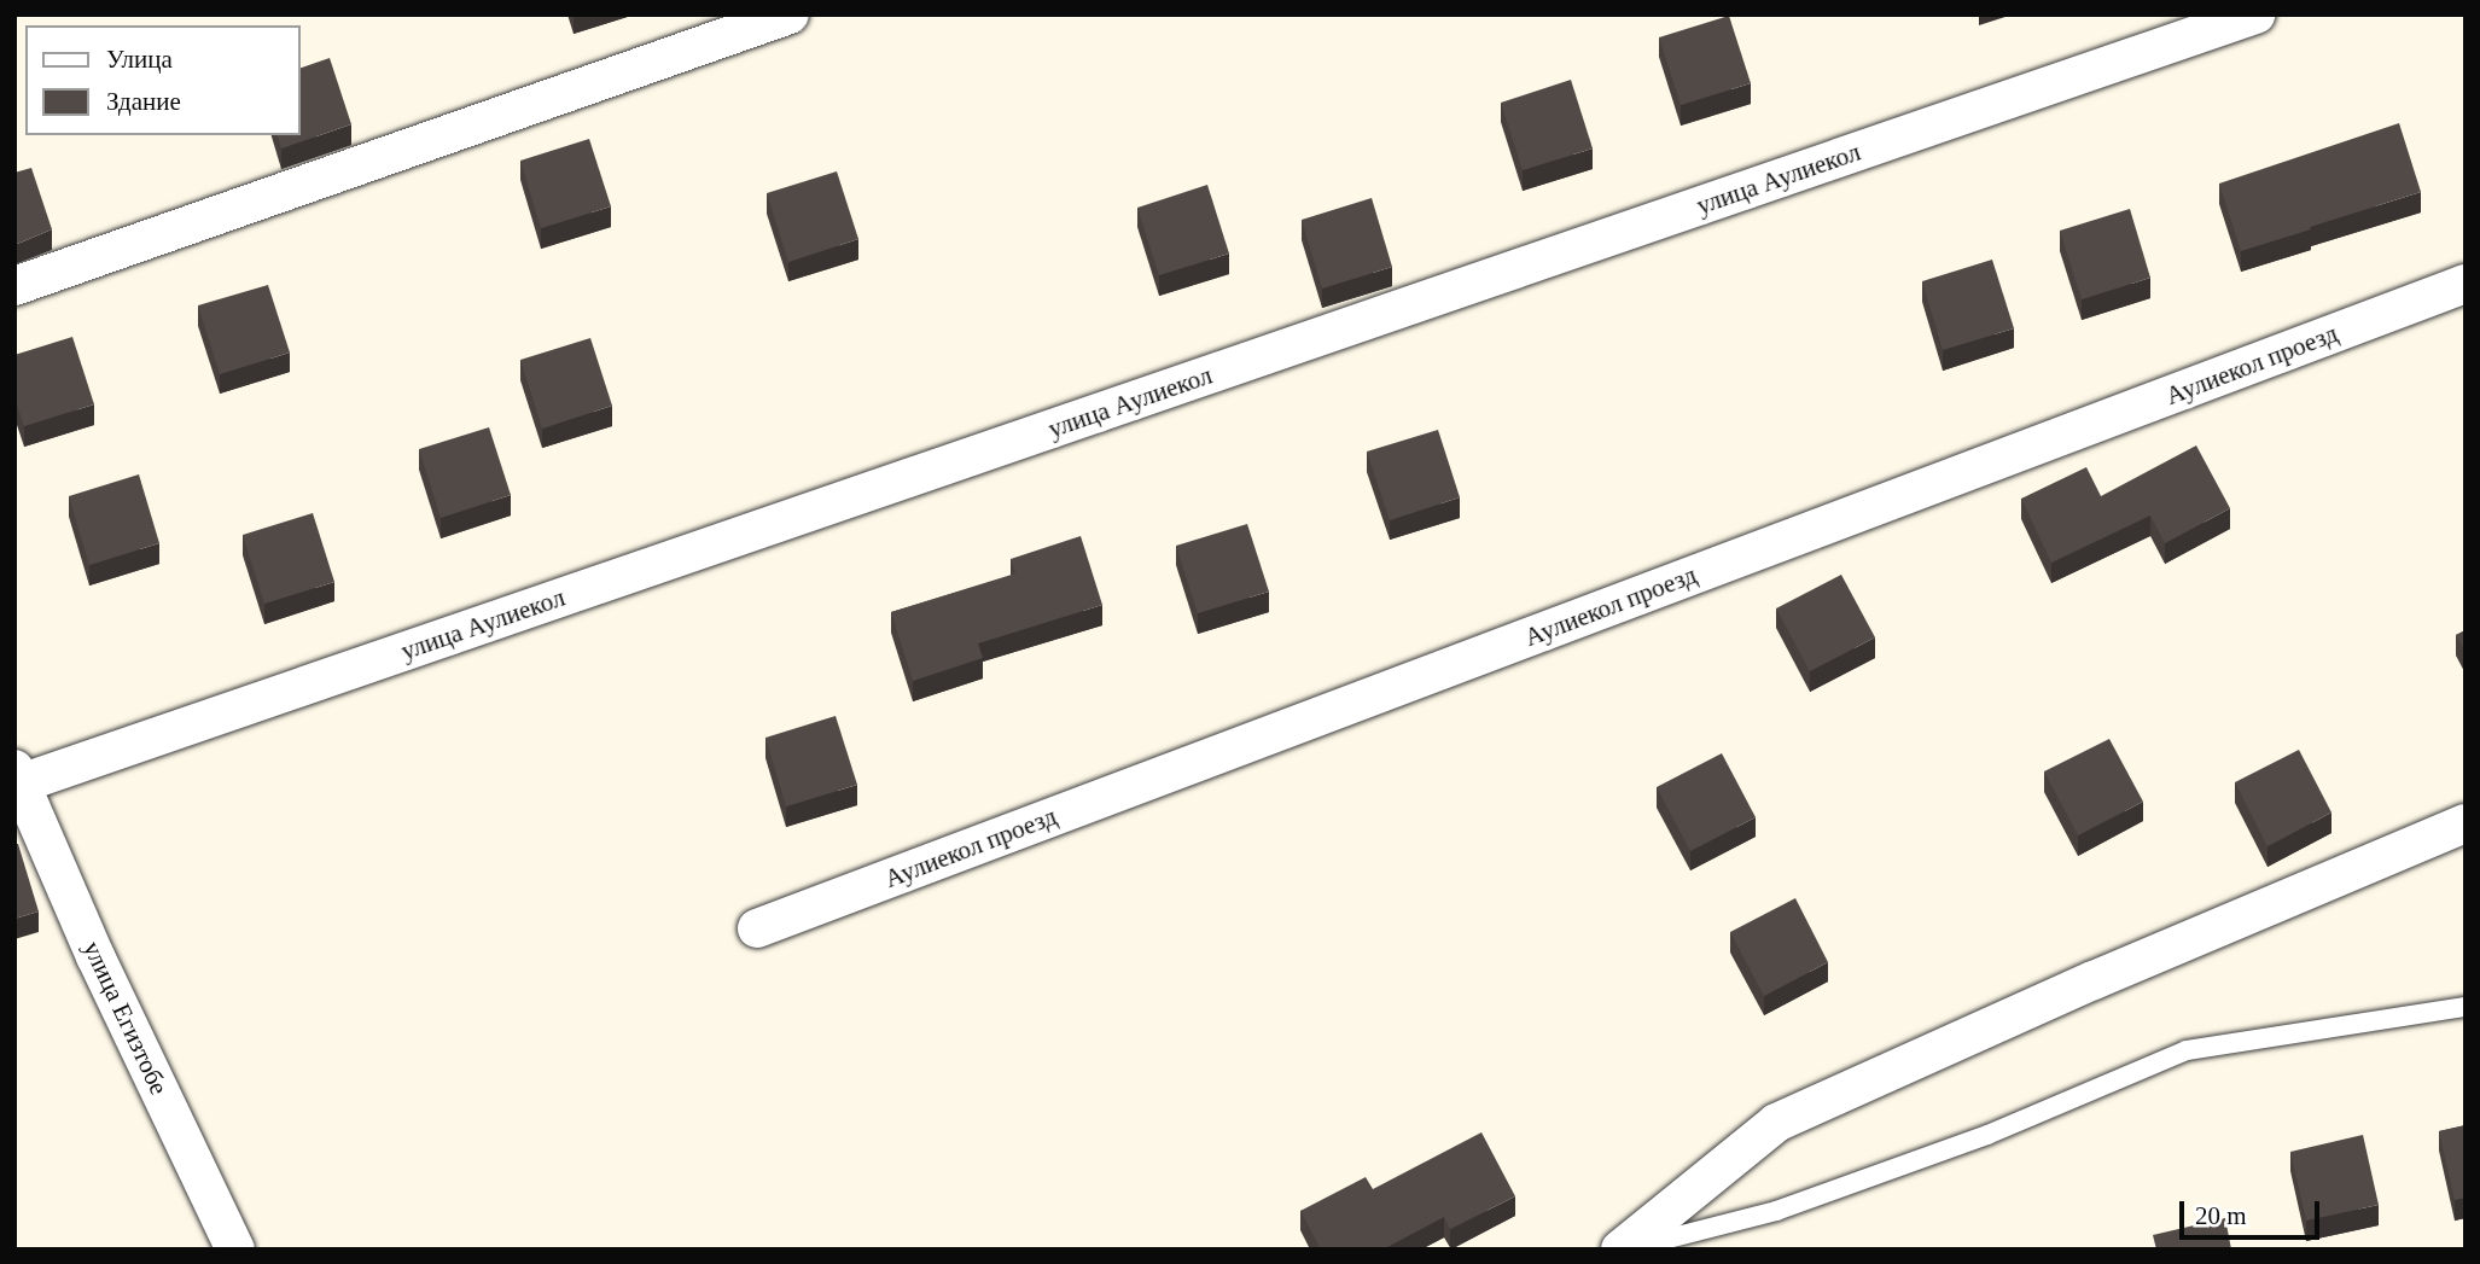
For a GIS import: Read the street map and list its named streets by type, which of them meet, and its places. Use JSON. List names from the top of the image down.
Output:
{
  "streets": {
    "street": ["улица Аулиекол", "Аулиекол проезд", "улица Егизтобе"]
  },
  "crossings": [
    ["улица Аулиекол", "улица Егизтобе"]
  ],
  "legend": ["Улица", "Здание"],
  "scale_bar": "20 m"
}
